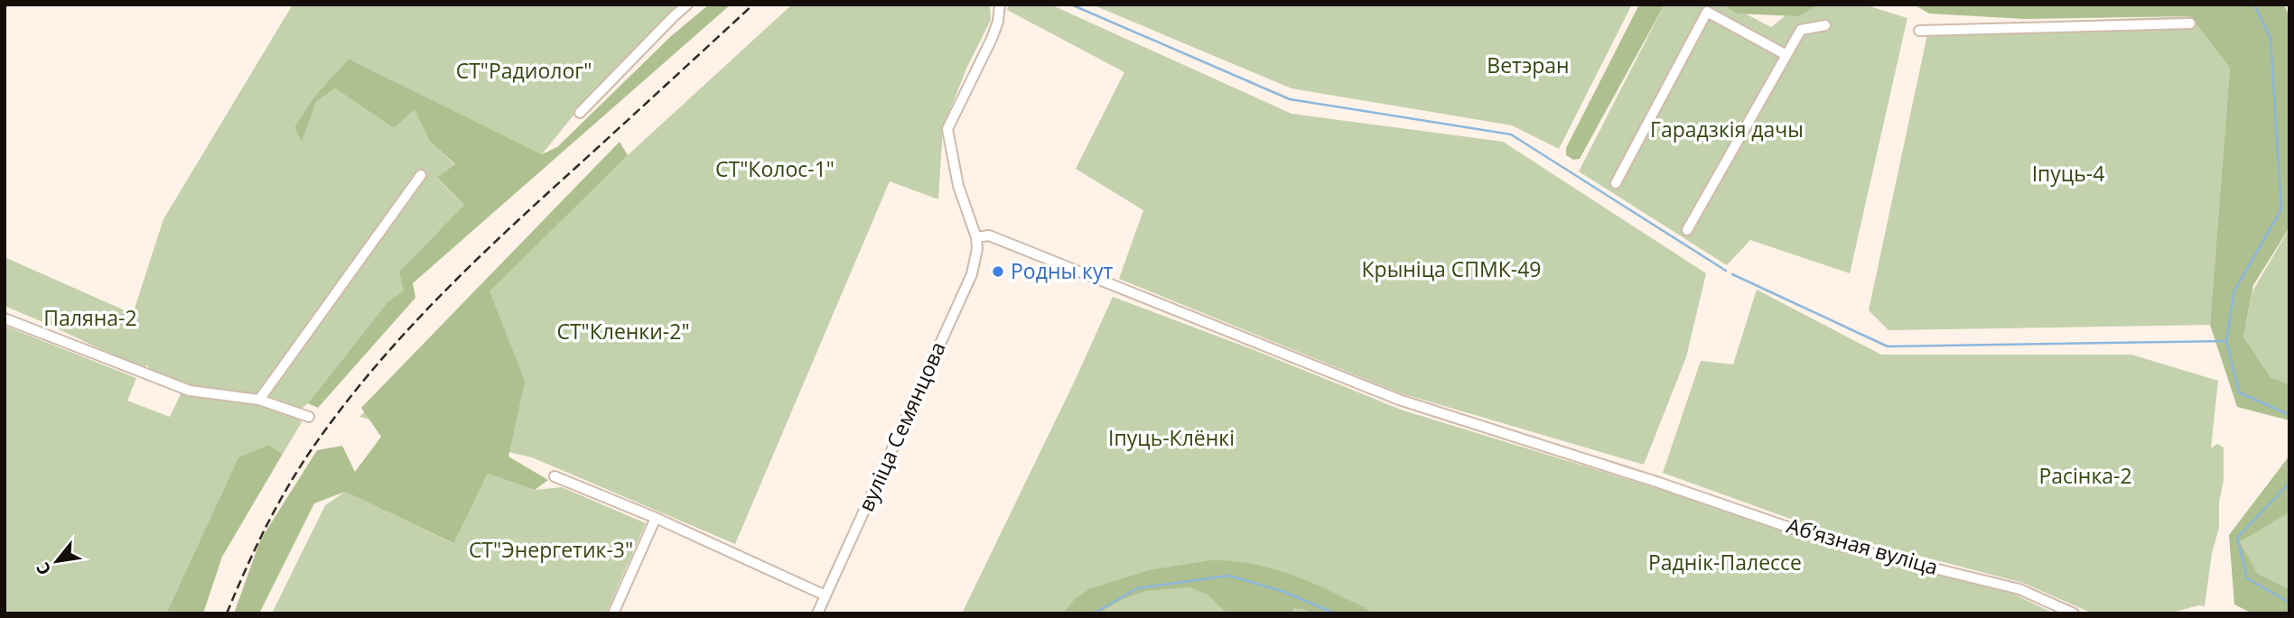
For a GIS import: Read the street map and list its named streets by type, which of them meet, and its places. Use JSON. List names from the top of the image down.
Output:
{
  "streets": {
    "street": ["вуліца Семянцова", "Абʼязная вуліца"]
  },
  "crossings": [
    ["вуліца Семянцова", "Абʼязная вуліца"]
  ],
  "parks": [
    "Ветэран",
    "СТ\"Радиолог\"",
    "Гарадзкія дачы",
    "СТ\"Колос-1\"",
    "Іпуць-4",
    "Крыніца СПМК-49",
    "Паляна-2",
    "СТ\"Кленки-2\"",
    "Іпуць-Клёнкі",
    "Расінка-2",
    "СТ\"Энергетик-3\"",
    "Раднік-Палессе"
  ],
  "places": ["Родны кут"],
  "north": "bottom left"
}
